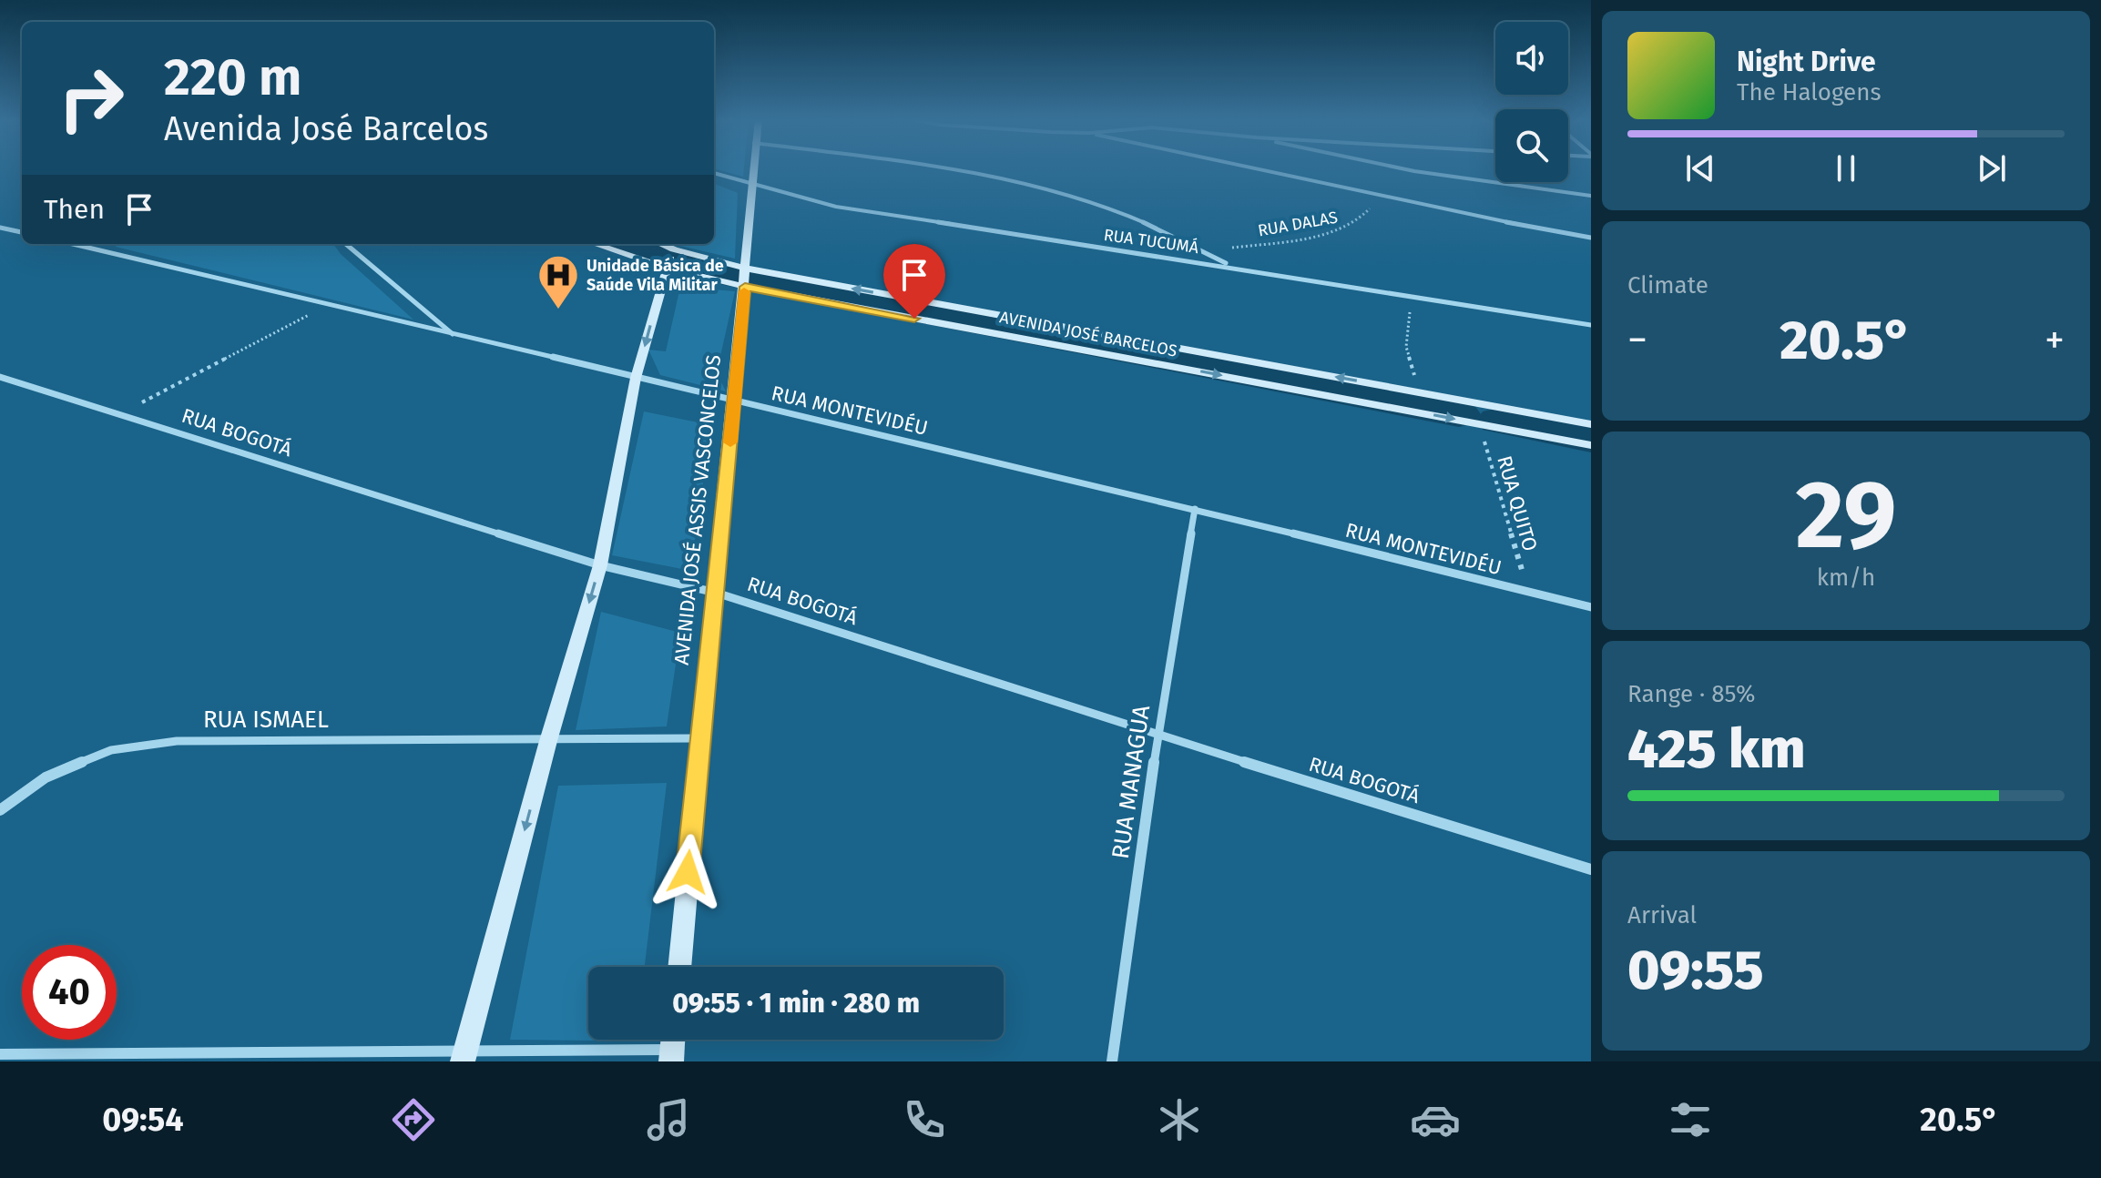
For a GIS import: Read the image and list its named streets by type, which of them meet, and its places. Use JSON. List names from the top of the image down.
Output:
{
  "streets": {
    "street": [
      "RUA TUCUMÁ",
      "AVENIDA JOSÉ BARCELOS",
      "RUA MONTEVIDÉU",
      "RUA BOGOTÁ",
      "AVENIDA JOSÉ ASSIS VASCONCELOS",
      "RUA ISMAEL",
      "RUA MANAGUA"
    ],
    "path": ["RUA DALAS", "RUA QUITO"]
  },
  "crossings": [
    ["RUA TUCUMÁ", "AVENIDA JOSÉ ASSIS VASCONCELOS"],
    ["AVENIDA JOSÉ BARCELOS", "RUA QUITO"],
    ["AVENIDA JOSÉ BARCELOS", "AVENIDA JOSÉ ASSIS VASCONCELOS"],
    ["RUA MONTEVIDÉU", "RUA QUITO"],
    ["RUA MONTEVIDÉU", "AVENIDA JOSÉ ASSIS VASCONCELOS"],
    ["RUA MONTEVIDÉU", "RUA MANAGUA"],
    ["RUA BOGOTÁ", "AVENIDA JOSÉ ASSIS VASCONCELOS"],
    ["RUA BOGOTÁ", "RUA MANAGUA"]
  ],
  "places": {
    "hospital": ["Unidade Básica de Saúde Vila Militar"]
  },
  "page": {
    "turn": ["220 m", "Avenida José Barcelos"],
    "song": ["Night Drive", "The Halogens"],
    "then": "Then",
    "tile": [
      "Climate",
      ["29", "km/h"],
      ["Range · 85%", "425 km"],
      ["Arrival", "09:55"]
    ],
    "heat": ["−", "20.5°", "+"],
    "limit": "40",
    "trip": "09:55 · 1 min · 280 m",
    "tabs": ["09:54", "20.5°"]
  }
}
